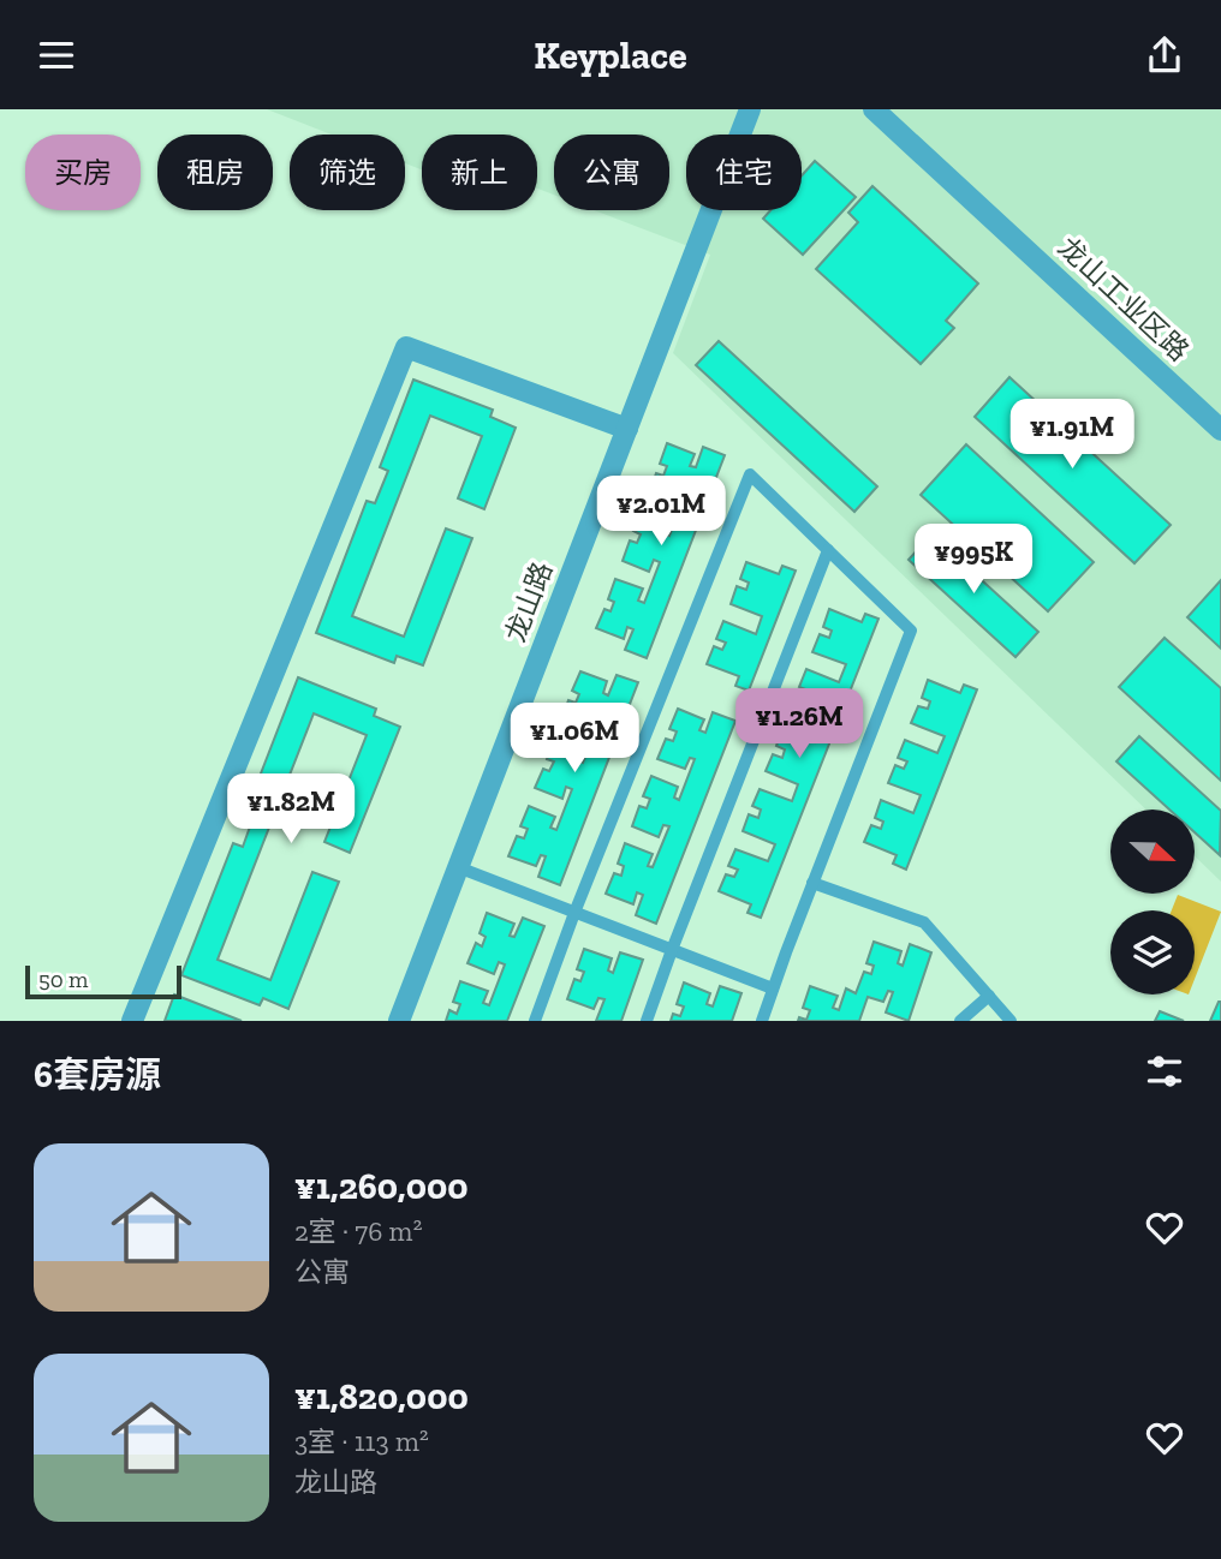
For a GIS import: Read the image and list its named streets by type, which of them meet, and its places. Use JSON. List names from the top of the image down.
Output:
{
  "streets": {
    "street": ["龙山工业区路", "龙山路"]
  },
  "scale_bar": "50 m",
  "north": "right",
  "page": {
    "header": "Keyplace",
    "chip": [
      "买房",
      "租房",
      "筛选",
      "新上",
      "公寓",
      "住宅"
    ],
    "price": [
      "¥1.91M",
      "¥2.01M",
      "¥995K",
      "¥1.26M",
      "¥1.06M",
      "¥1.82M"
    ],
    "scale": "50 m",
    "heading": "6套房源",
    "list": [
      {
        "name": "¥1,260,000",
        "note": "2室 · 76 m² · 公寓"
      },
      {
        "name": "¥1,820,000",
        "note": "3室 · 113 m² · 龙山路"
      }
    ]
  }
}
